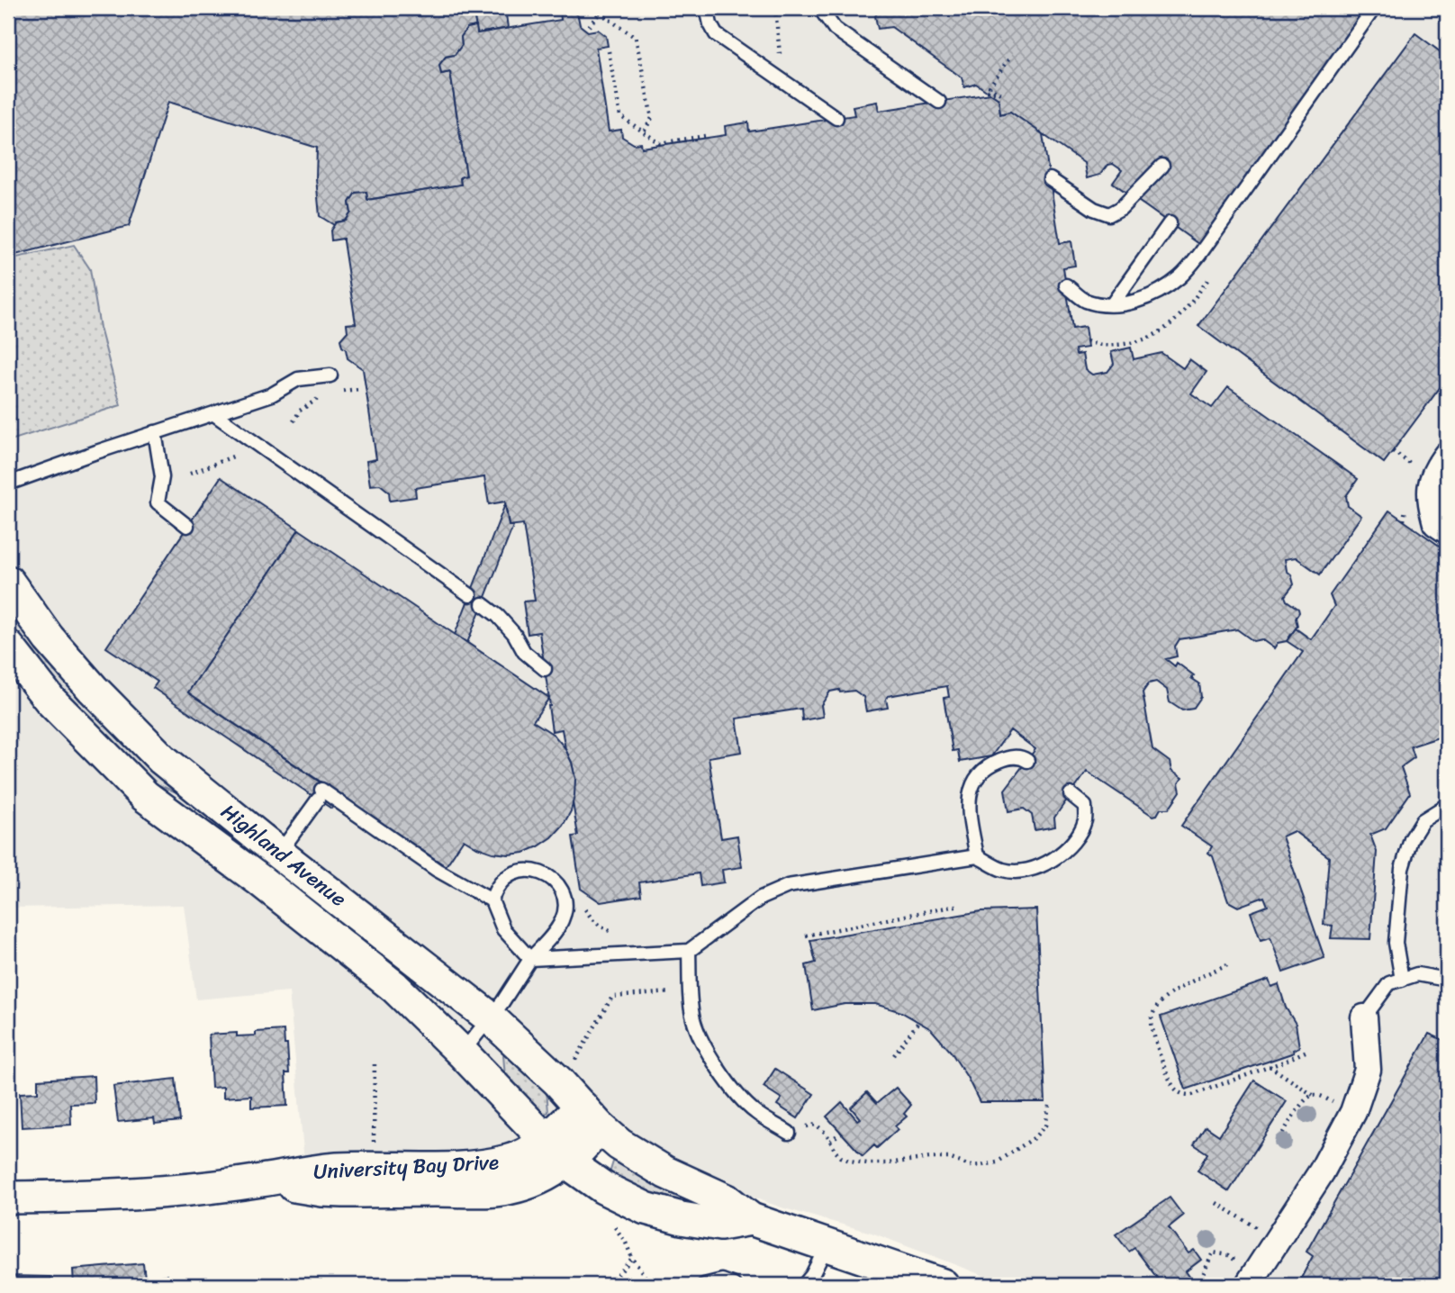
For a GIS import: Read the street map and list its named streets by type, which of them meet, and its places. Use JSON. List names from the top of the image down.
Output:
{
  "streets": {
    "street": ["Highland Avenue", "University Bay Drive"]
  },
  "crossings": [
    ["Highland Avenue", "University Bay Drive"]
  ]
}
